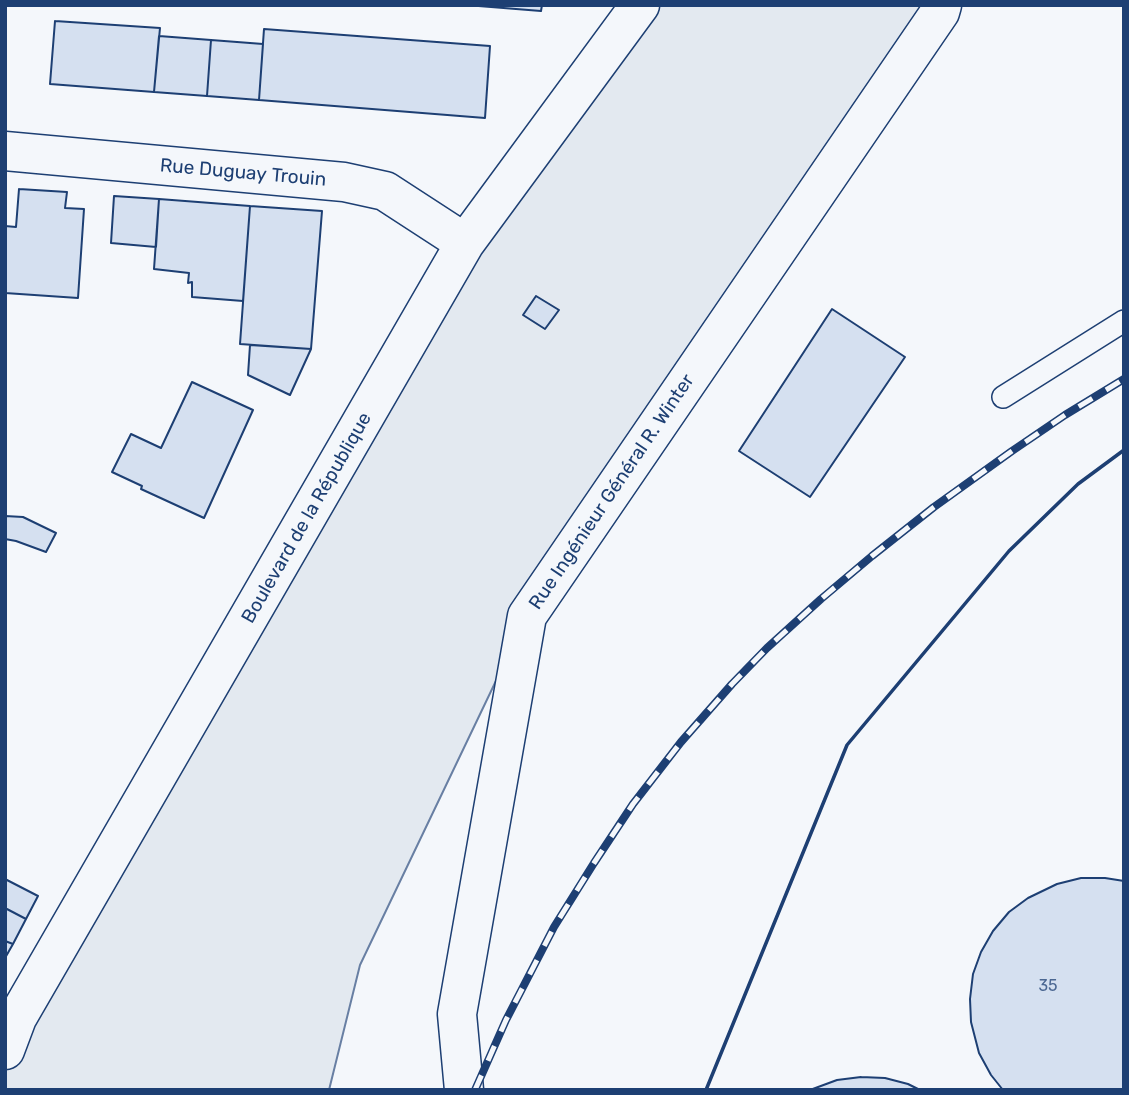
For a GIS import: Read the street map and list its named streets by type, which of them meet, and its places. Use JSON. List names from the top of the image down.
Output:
{
  "streets": {
    "street": ["Rue Duguay Trouin", "Rue Ingénieur Général R. Winter", "Boulevard de la République"]
  },
  "crossings": [
    ["Rue Duguay Trouin", "Boulevard de la République"]
  ],
  "house_numbers": ["35"]
}
